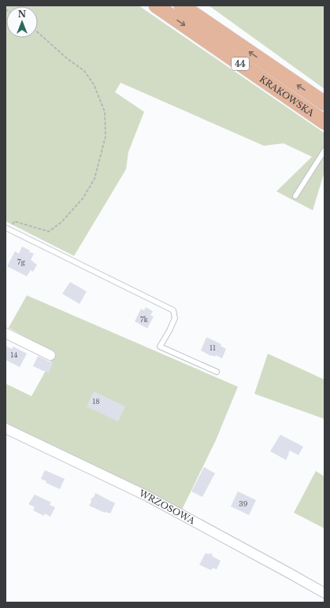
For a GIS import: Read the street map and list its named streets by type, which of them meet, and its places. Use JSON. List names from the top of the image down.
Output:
{
  "streets": {
    "main road": ["44", "KRAKOWSKA"],
    "street": ["WRZOSOWA"]
  },
  "house_numbers": [
    "7g",
    "7k",
    "11",
    "14",
    "18",
    "39"
  ],
  "north": "top"
}
